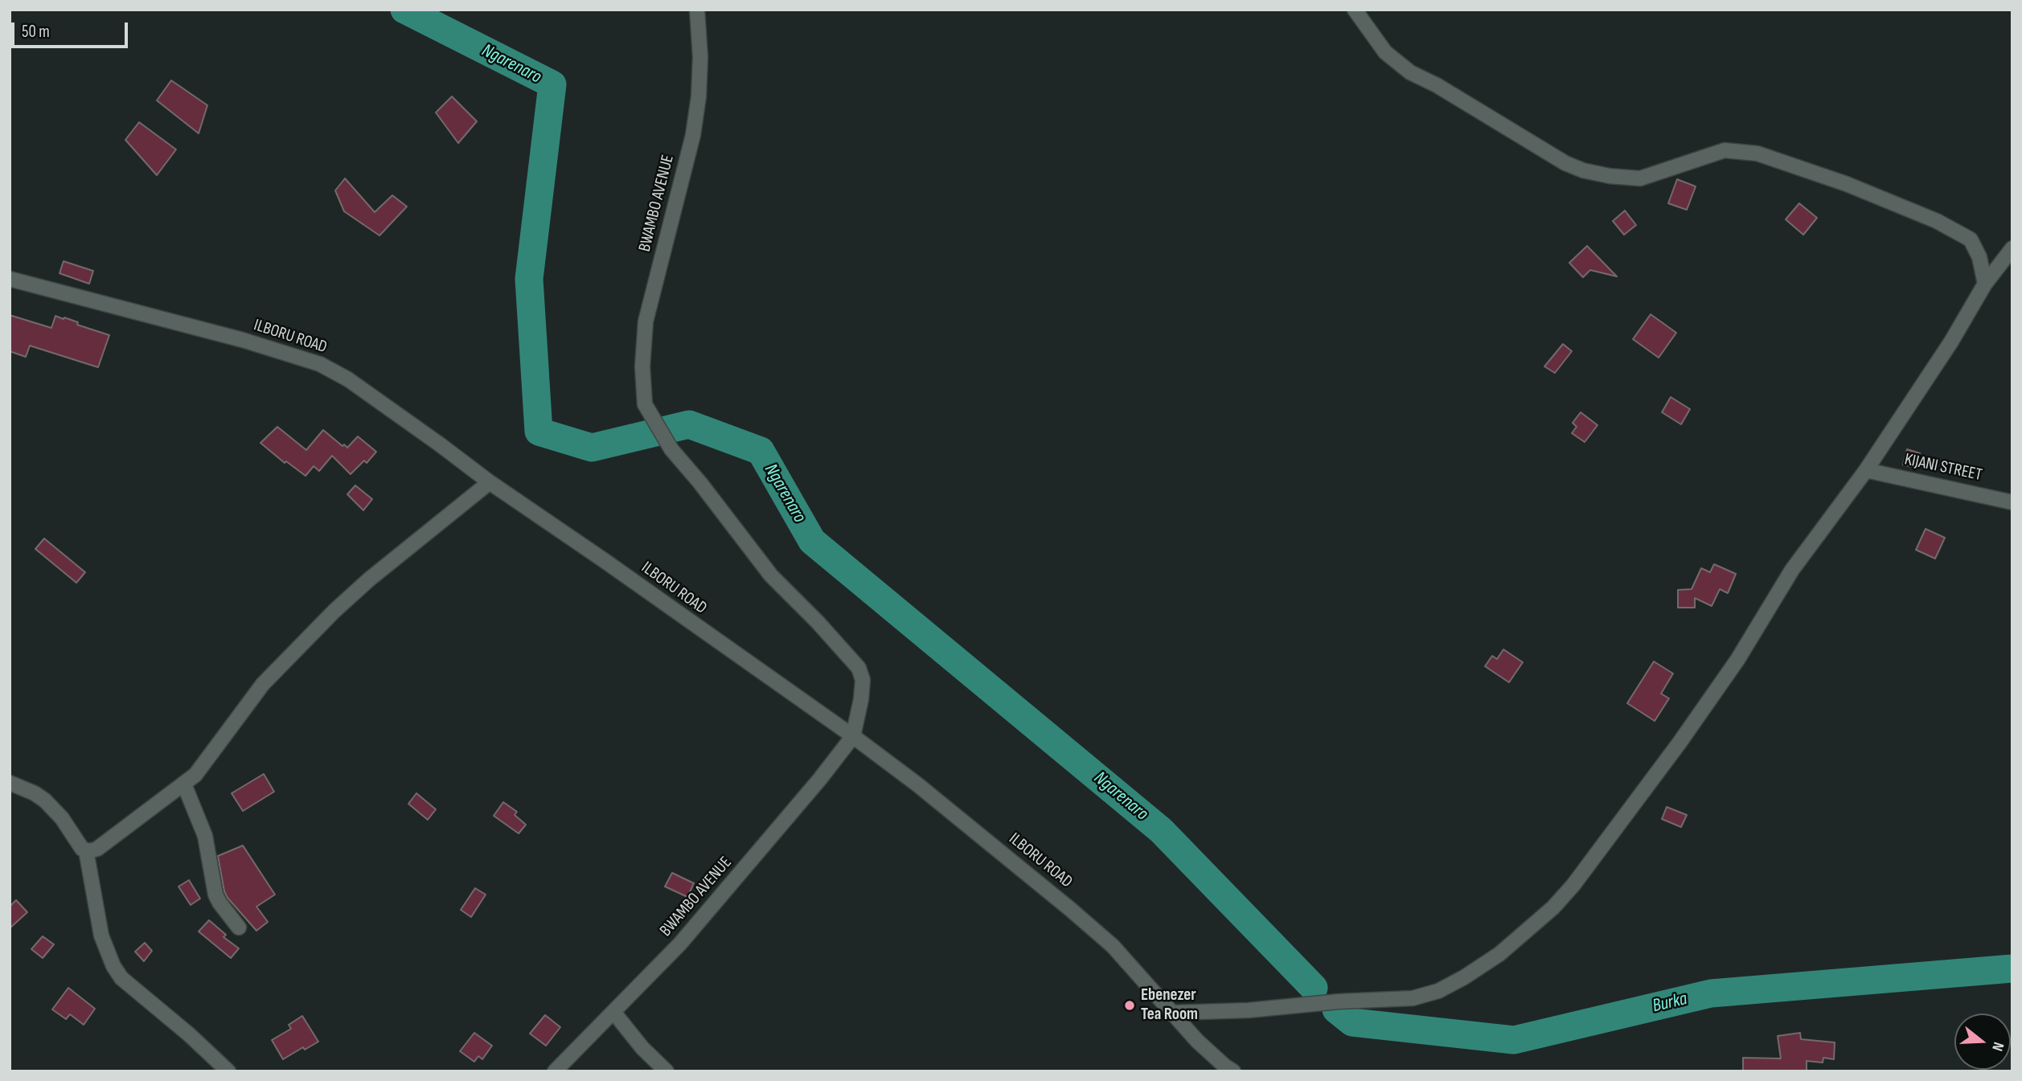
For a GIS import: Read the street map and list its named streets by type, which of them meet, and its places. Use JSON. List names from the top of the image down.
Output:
{
  "streets": {
    "street": ["BWAMBO AVENUE", "ILBORU ROAD", "KIJANI STREET"]
  },
  "crossings": [
    ["BWAMBO AVENUE", "ILBORU ROAD"]
  ],
  "water": ["Ngarenaro", "Burka"],
  "places": ["Ebenezer Tea Room"],
  "scale_bar": "50 m",
  "north": "right"
}
